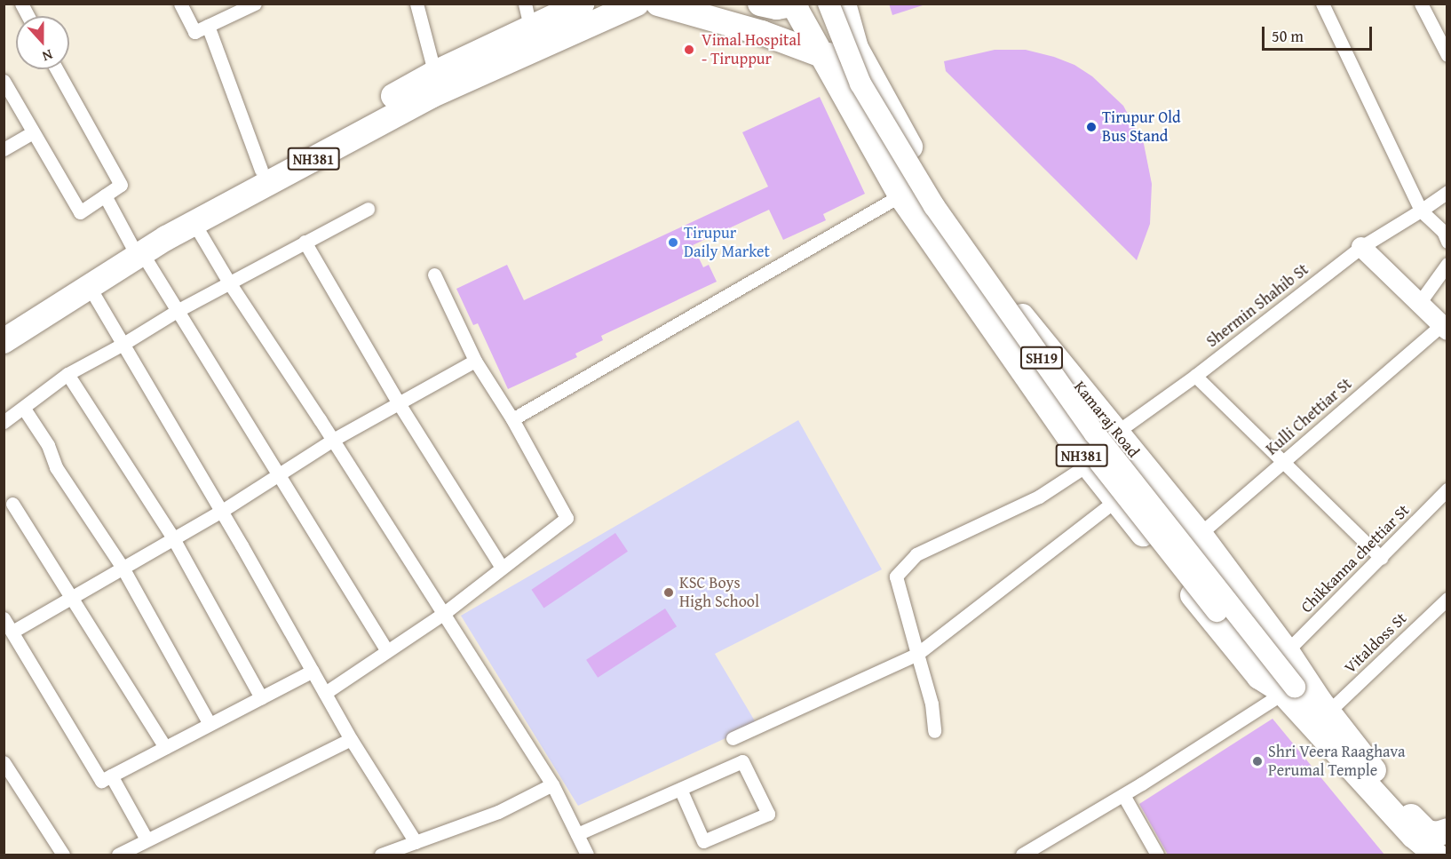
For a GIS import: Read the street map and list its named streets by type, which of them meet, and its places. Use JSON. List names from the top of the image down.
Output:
{
  "streets": {
    "highway": ["NH381", "Kamaraj Road"],
    "main road": ["SH19"],
    "street": [
      "Shermin Shahib St",
      "Kulli Chettiar St",
      "Chikkanna chettiar St",
      "Vitaldoss St"
    ]
  },
  "crossings": [
    ["NH381", "SH19"],
    ["NH381", "Kamaraj Road"],
    ["NH381", "Vitaldoss St"],
    ["Shermin Shahib St", "Kamaraj Road"],
    ["Kulli Chettiar St", "Kamaraj Road"],
    ["Kamaraj Road", "Chikkanna chettiar St"],
    ["Kamaraj Road", "Vitaldoss St"]
  ],
  "places": [
    "Vimal Hospital - Tiruppur",
    "Tirupur Old Bus Stand",
    "Tirupur Daily Market",
    "KSC Boys High School",
    "Shri Veera Raaghava Perumal Temple"
  ],
  "scale_bar": "50 m",
  "north": "bottom"
}
